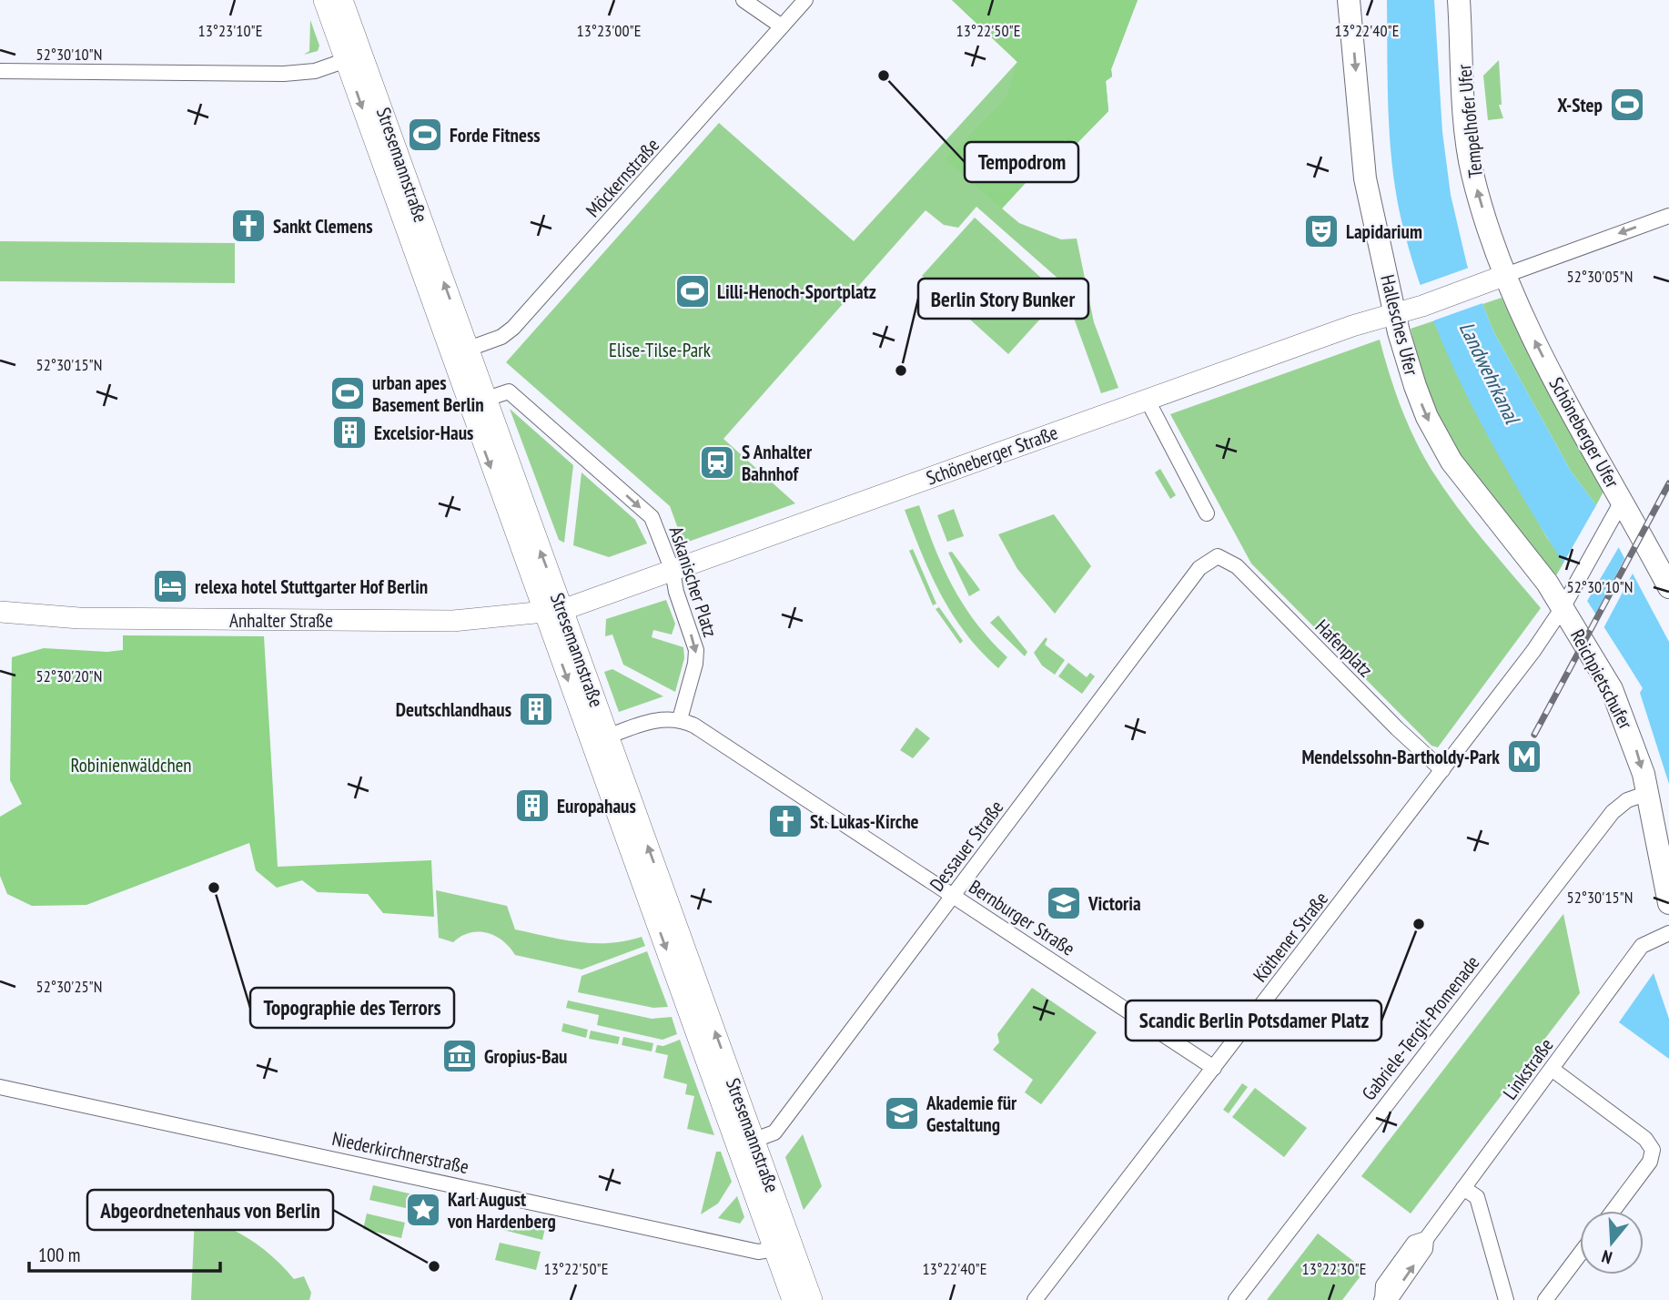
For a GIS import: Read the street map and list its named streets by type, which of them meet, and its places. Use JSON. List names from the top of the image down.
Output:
{
  "streets": {
    "main road": [
      "Tempelhofer Ufer",
      "Hallesches Ufer",
      "Schöneberger Ufer",
      "Reichpietschufer"
    ],
    "street": [
      "Stresemannstraße",
      "Möckernstraße",
      "Schöneberger Straße",
      "Askanischer Platz",
      "Anhalter Straße",
      "Hafenplatz",
      "Dessauer Straße",
      "Bernburger Straße",
      "Köthener Straße",
      "Gabriele-Tergit-Promenade",
      "Linkstraße",
      "Niederkirchnerstraße"
    ]
  },
  "crossings": [
    ["Tempelhofer Ufer", "Schöneberger Ufer"],
    ["Tempelhofer Ufer", "Schöneberger Straße"],
    ["Stresemannstraße", "Möckernstraße"],
    ["Stresemannstraße", "Schöneberger Straße"],
    ["Stresemannstraße", "Askanischer Platz"],
    ["Stresemannstraße", "Anhalter Straße"],
    ["Stresemannstraße", "Dessauer Straße"],
    ["Stresemannstraße", "Niederkirchnerstraße"],
    ["Hallesches Ufer", "Schöneberger Straße"],
    ["Hallesches Ufer", "Reichpietschufer"],
    ["Hallesches Ufer", "Köthener Straße"],
    ["Schöneberger Ufer", "Schöneberger Straße"],
    ["Schöneberger Ufer", "Köthener Straße"],
    ["Schöneberger Straße", "Askanischer Platz"],
    ["Schöneberger Straße", "Anhalter Straße"],
    ["Askanischer Platz", "Bernburger Straße"],
    ["Hafenplatz", "Dessauer Straße"],
    ["Hafenplatz", "Köthener Straße"],
    ["Reichpietschufer", "Köthener Straße"],
    ["Reichpietschufer", "Gabriele-Tergit-Promenade"],
    ["Dessauer Straße", "Bernburger Straße"],
    ["Bernburger Straße", "Köthener Straße"]
  ],
  "one_way": [
    "Tempelhofer Ufer",
    "Hallesches Ufer",
    "Schöneberger Ufer",
    "Askanischer Platz",
    "Reichpietschufer"
  ],
  "water": ["Landwehrkanal"],
  "parks": ["Elise-Tilse-Park", "Robinienwäldchen"],
  "places": {
    "other": [
      "Tempodrom",
      "Berlin Story Bunker",
      "Topographie des Terrors",
      "Scandic Berlin Potsdamer Platz",
      "Abgeordnetenhaus von Berlin"
    ],
    "sports": [
      "X-Step",
      "Forde Fitness",
      "Lilli-Henoch-Sportplatz",
      "urban apes Basement Berlin"
    ],
    "church": ["Sankt Clemens", "St. Lukas-Kirche"],
    "theatre": ["Lapidarium"],
    "building": ["Excelsior-Haus", "Deutschlandhaus", "Europahaus"],
    "station": ["S Anhalter Bahnhof"],
    "hotel": ["relexa hotel Stuttgarter Hof Berlin"],
    "metro station": ["Mendelssohn-Bartholdy-Park"],
    "school or university": ["Victoria", "Akademie für Gestaltung"],
    "museum": ["Gropius-Bau"],
    "place": ["Karl August von Hardenberg"]
  },
  "scale_bar": "100 m",
  "north": "bottom",
  "coordinates": [
    "13°23'10\"E",
    "13°23'00\"E",
    "13°22'50\"E",
    "13°22'40\"E",
    "52°30'10\"N",
    "52°30'05\"N",
    "52°30'15\"N",
    "52°30'20\"N",
    "52°30'25\"N",
    "13°22'30\"E"
  ]
}
